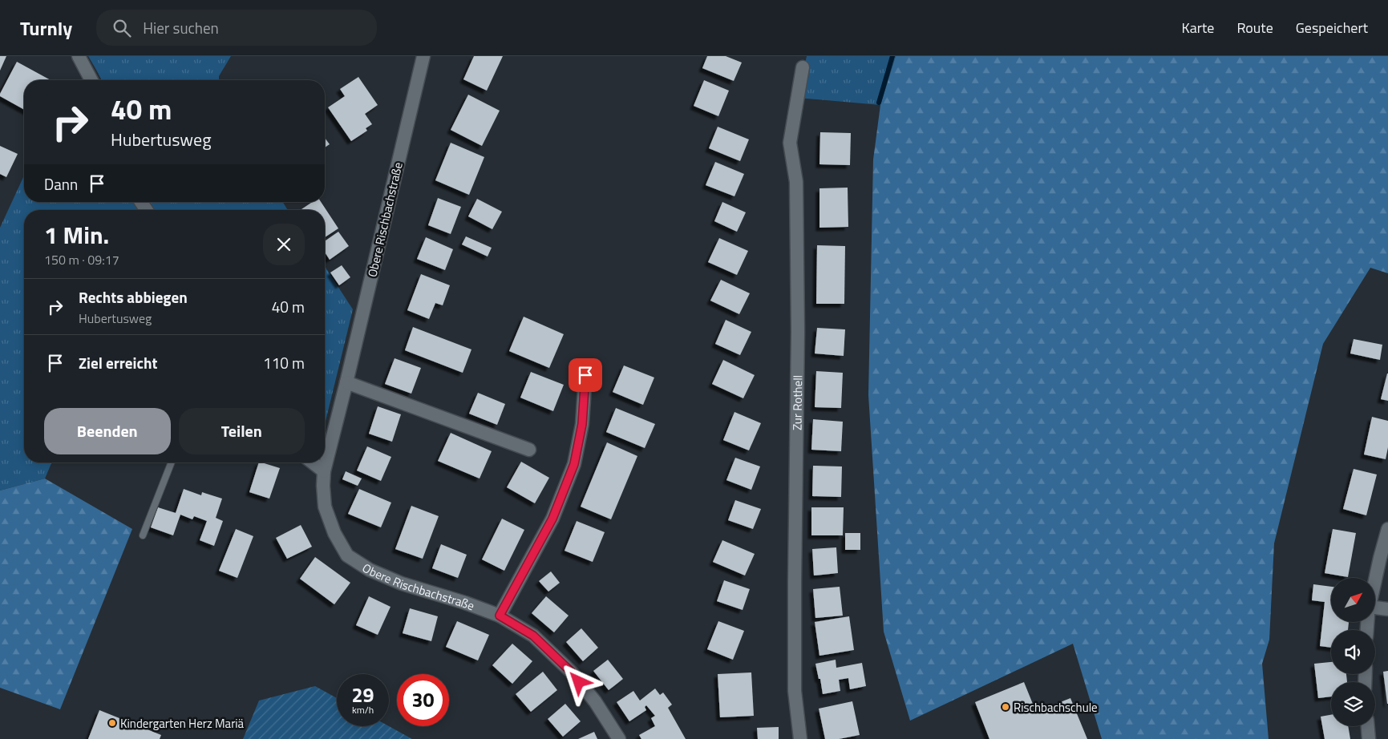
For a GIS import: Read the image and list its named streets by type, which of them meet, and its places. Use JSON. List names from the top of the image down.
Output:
{
  "streets": {
    "street": ["Obere Rischbachstraße", "Zur Rothell"]
  },
  "places": ["Rischbachschule", "Kindergarten Herz Mariä"],
  "north": "top right",
  "page": {
    "header": "Turnly",
    "search": "Hier suchen",
    "nav": ["Karte", "Route", "Gespeichert"],
    "turn": ["40 m", "Hubertusweg"],
    "then": "Dann",
    "heading": ["1 Min.", "150 m · 09:17"],
    "list": [
      {
        "name": "Rechts abbiegen",
        "note": "Hubertusweg",
        "value": "40 m"
      },
      {
        "name": "Ziel erreicht",
        "value": "110 m"
      }
    ],
    "buttons": ["Beenden", "Teilen"],
    "speed": "29 km/h",
    "limit": "30"
  }
}
